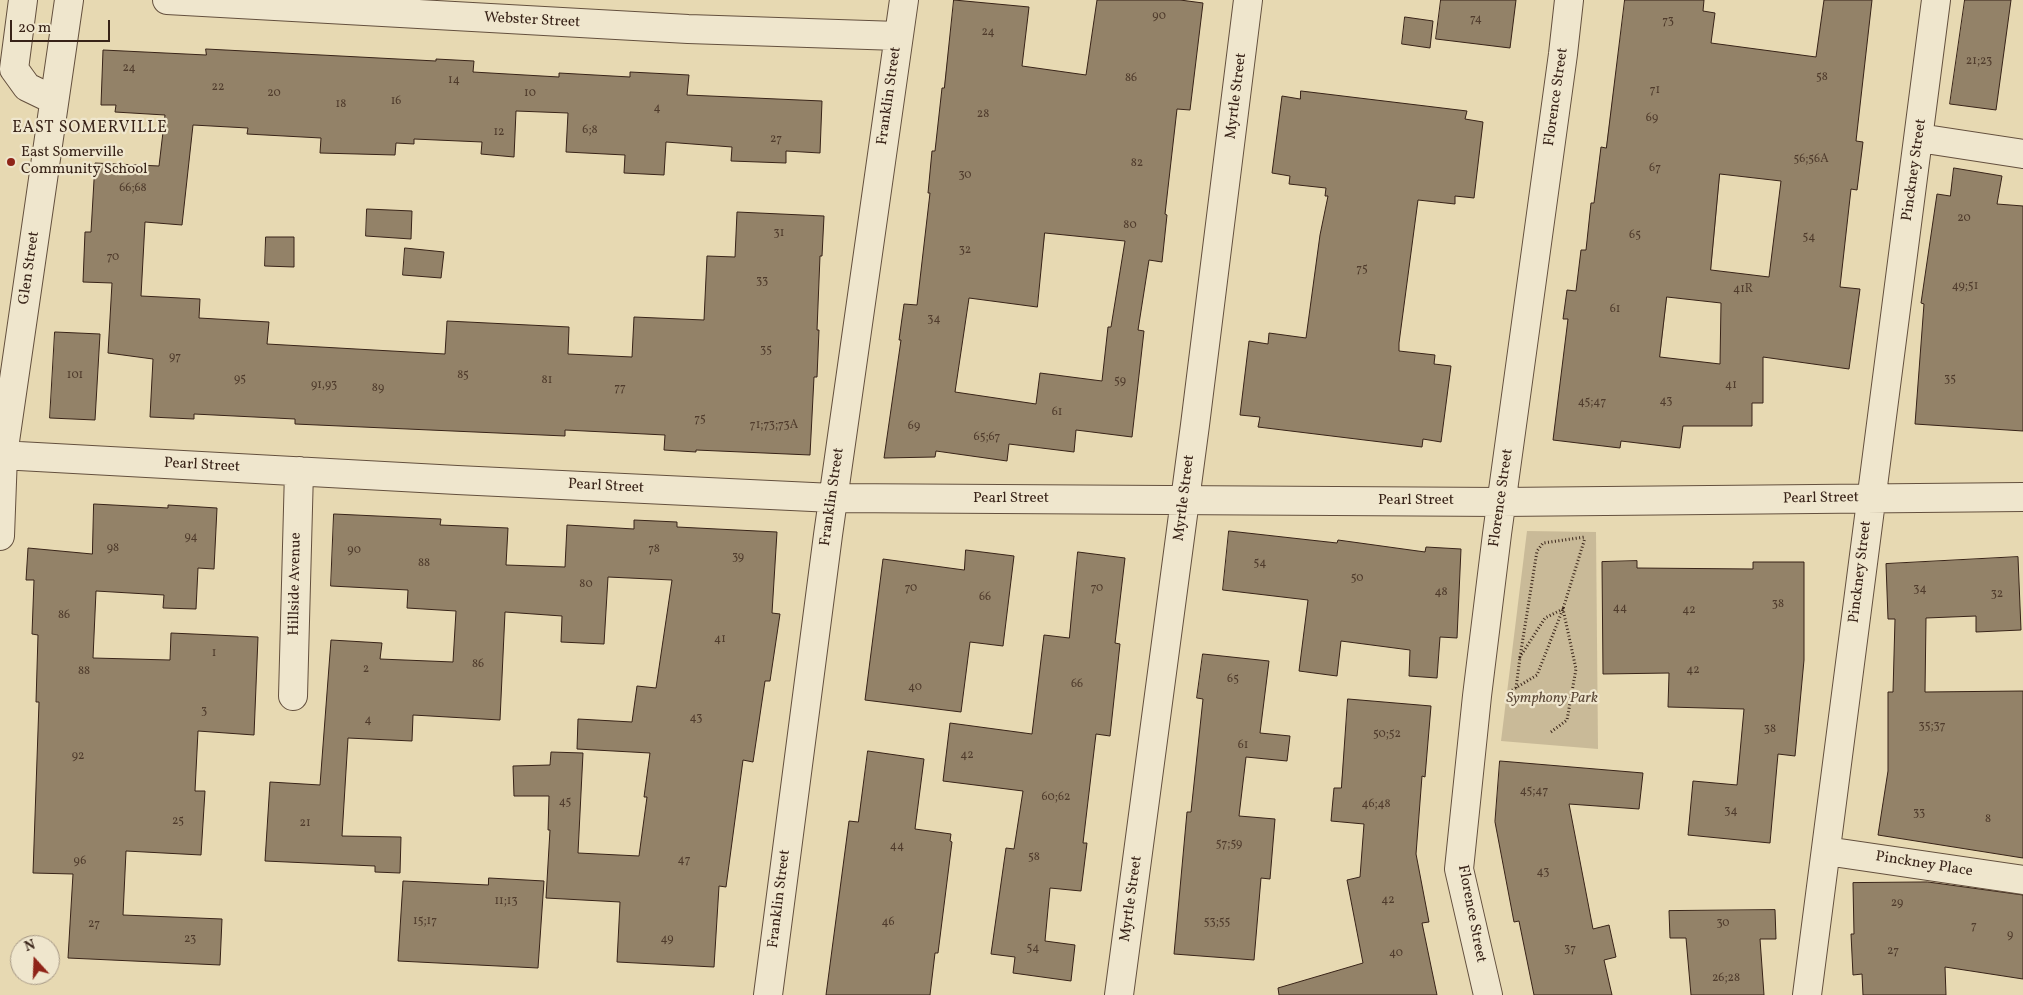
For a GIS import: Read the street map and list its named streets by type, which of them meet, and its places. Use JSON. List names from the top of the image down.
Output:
{
  "streets": {
    "street": [
      "Webster Street",
      "Franklin Street",
      "Myrtle Street",
      "Florence Street",
      "Pinckney Street",
      "Glen Street",
      "Pearl Street",
      "Hillside Avenue",
      "Pinckney Place"
    ]
  },
  "crossings": [
    ["Webster Street", "Franklin Street"],
    ["Franklin Street", "Pearl Street"],
    ["Myrtle Street", "Pearl Street"],
    ["Florence Street", "Pearl Street"],
    ["Pinckney Street", "Pearl Street"],
    ["Pinckney Street", "Pinckney Place"],
    ["Glen Street", "Pearl Street"],
    ["Pearl Street", "Hillside Avenue"]
  ],
  "districts": ["EAST SOMERVILLE"],
  "parks": ["Symphony Park"],
  "places": ["East Somerville Community School"],
  "house_numbers": [
    "90",
    "74",
    "73",
    "24",
    "21;23",
    "24",
    "58",
    "86",
    "14",
    "22",
    "71",
    "20",
    "10",
    "16",
    "18",
    "4",
    "28",
    "69",
    "6;8",
    "12",
    "27",
    "56;56A",
    "82",
    "67",
    "30",
    "66;68",
    "20",
    "80",
    "31",
    "65",
    "54",
    "32",
    "70",
    "75",
    "33",
    "49;51",
    "41R",
    "61",
    "34",
    "35",
    "97",
    "101",
    "85",
    "95",
    "35",
    "81",
    "59",
    "91,93",
    "41",
    "89",
    "77",
    "43",
    "45;47",
    "61",
    "75",
    "71;73;73A",
    "69",
    "65;67",
    "94",
    "98",
    "78",
    "90",
    "39",
    "88",
    "54",
    "50",
    "80",
    "70",
    "70",
    "34",
    "48",
    "32",
    "66",
    "38",
    "44",
    "42",
    "86",
    "41",
    "1",
    "86",
    "2",
    "42",
    "88",
    "65",
    "66",
    "40",
    "3",
    "43",
    "4",
    "35;37",
    "38",
    "50;52",
    "61",
    "42",
    "92",
    "45;47",
    "60;62",
    "45",
    "46;48",
    "34",
    "33",
    "8",
    "25",
    "21",
    "57;59",
    "44",
    "58",
    "47",
    "96",
    "43",
    "42",
    "11;13",
    "29",
    "15;17",
    "46",
    "53;55",
    "30",
    "27",
    "7",
    "9",
    "23",
    "49",
    "54",
    "37",
    "27",
    "40",
    "26;28"
  ],
  "scale_bar": "20 m",
  "north": "top"
}
